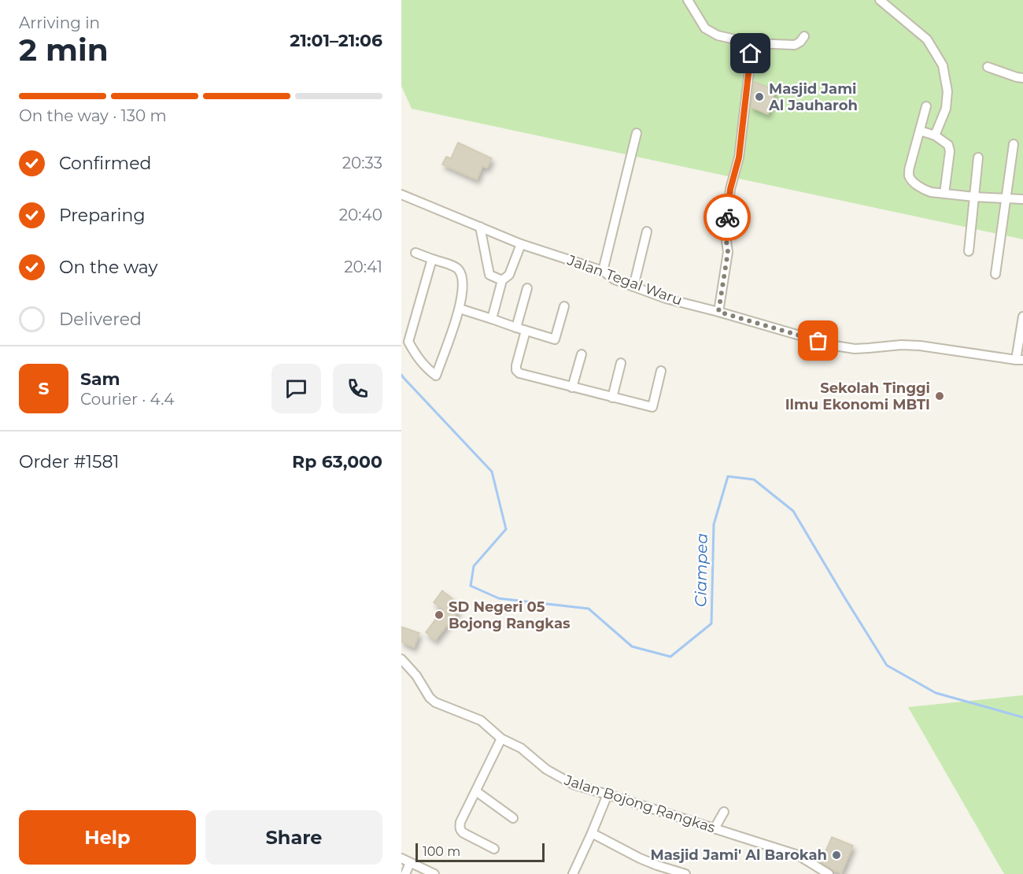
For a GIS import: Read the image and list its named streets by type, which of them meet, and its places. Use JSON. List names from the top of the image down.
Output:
{
  "streets": {
    "street": ["Jalan Tegal Waru", "Jalan Bojong Rangkas"]
  },
  "water": ["Ciampea"],
  "places": [
    "Masjid Jami Al Jauharoh",
    "Sekolah Tinggi Ilmu Ekonomi MBTI",
    "SD Negeri 05 Bojong Rangkas",
    "Masjid Jami' Al Barokah"
  ],
  "scale_bar": "100 m",
  "page": {
    "heading": ["2 min", "Arriving in", "21:01–21:06"],
    "panel": [
      "Sam",
      "Courier · 4.4",
      "Order #1581",
      "Rp 63,000"
    ],
    "bar": "On the way · 130 m",
    "list": [
      ["Confirmed", "20:33"],
      ["Preparing", "20:40"],
      ["On the way", "20:41"],
      "Delivered"
    ],
    "round": "S",
    "buttons": ["Help", "Share"],
    "scale": "100 m"
  }
}
